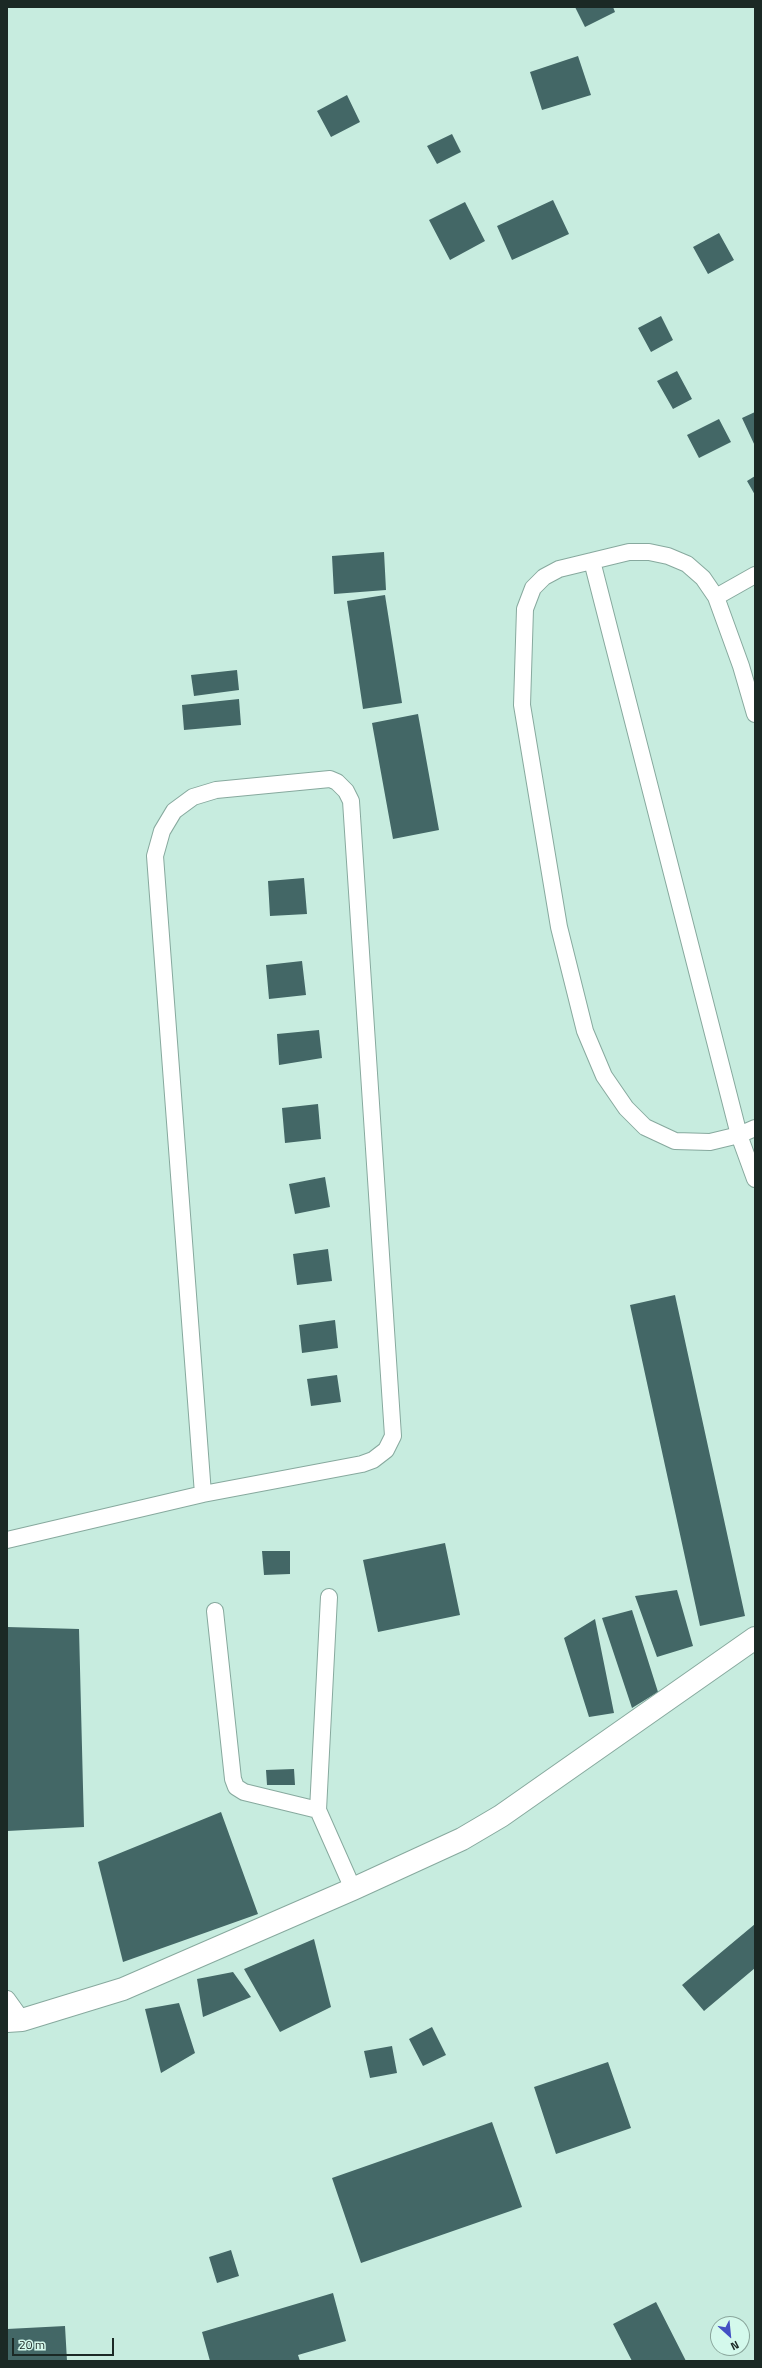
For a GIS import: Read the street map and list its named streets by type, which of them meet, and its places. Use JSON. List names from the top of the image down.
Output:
{
  "scale_bar": "20 m",
  "north": "bottom right"
}
